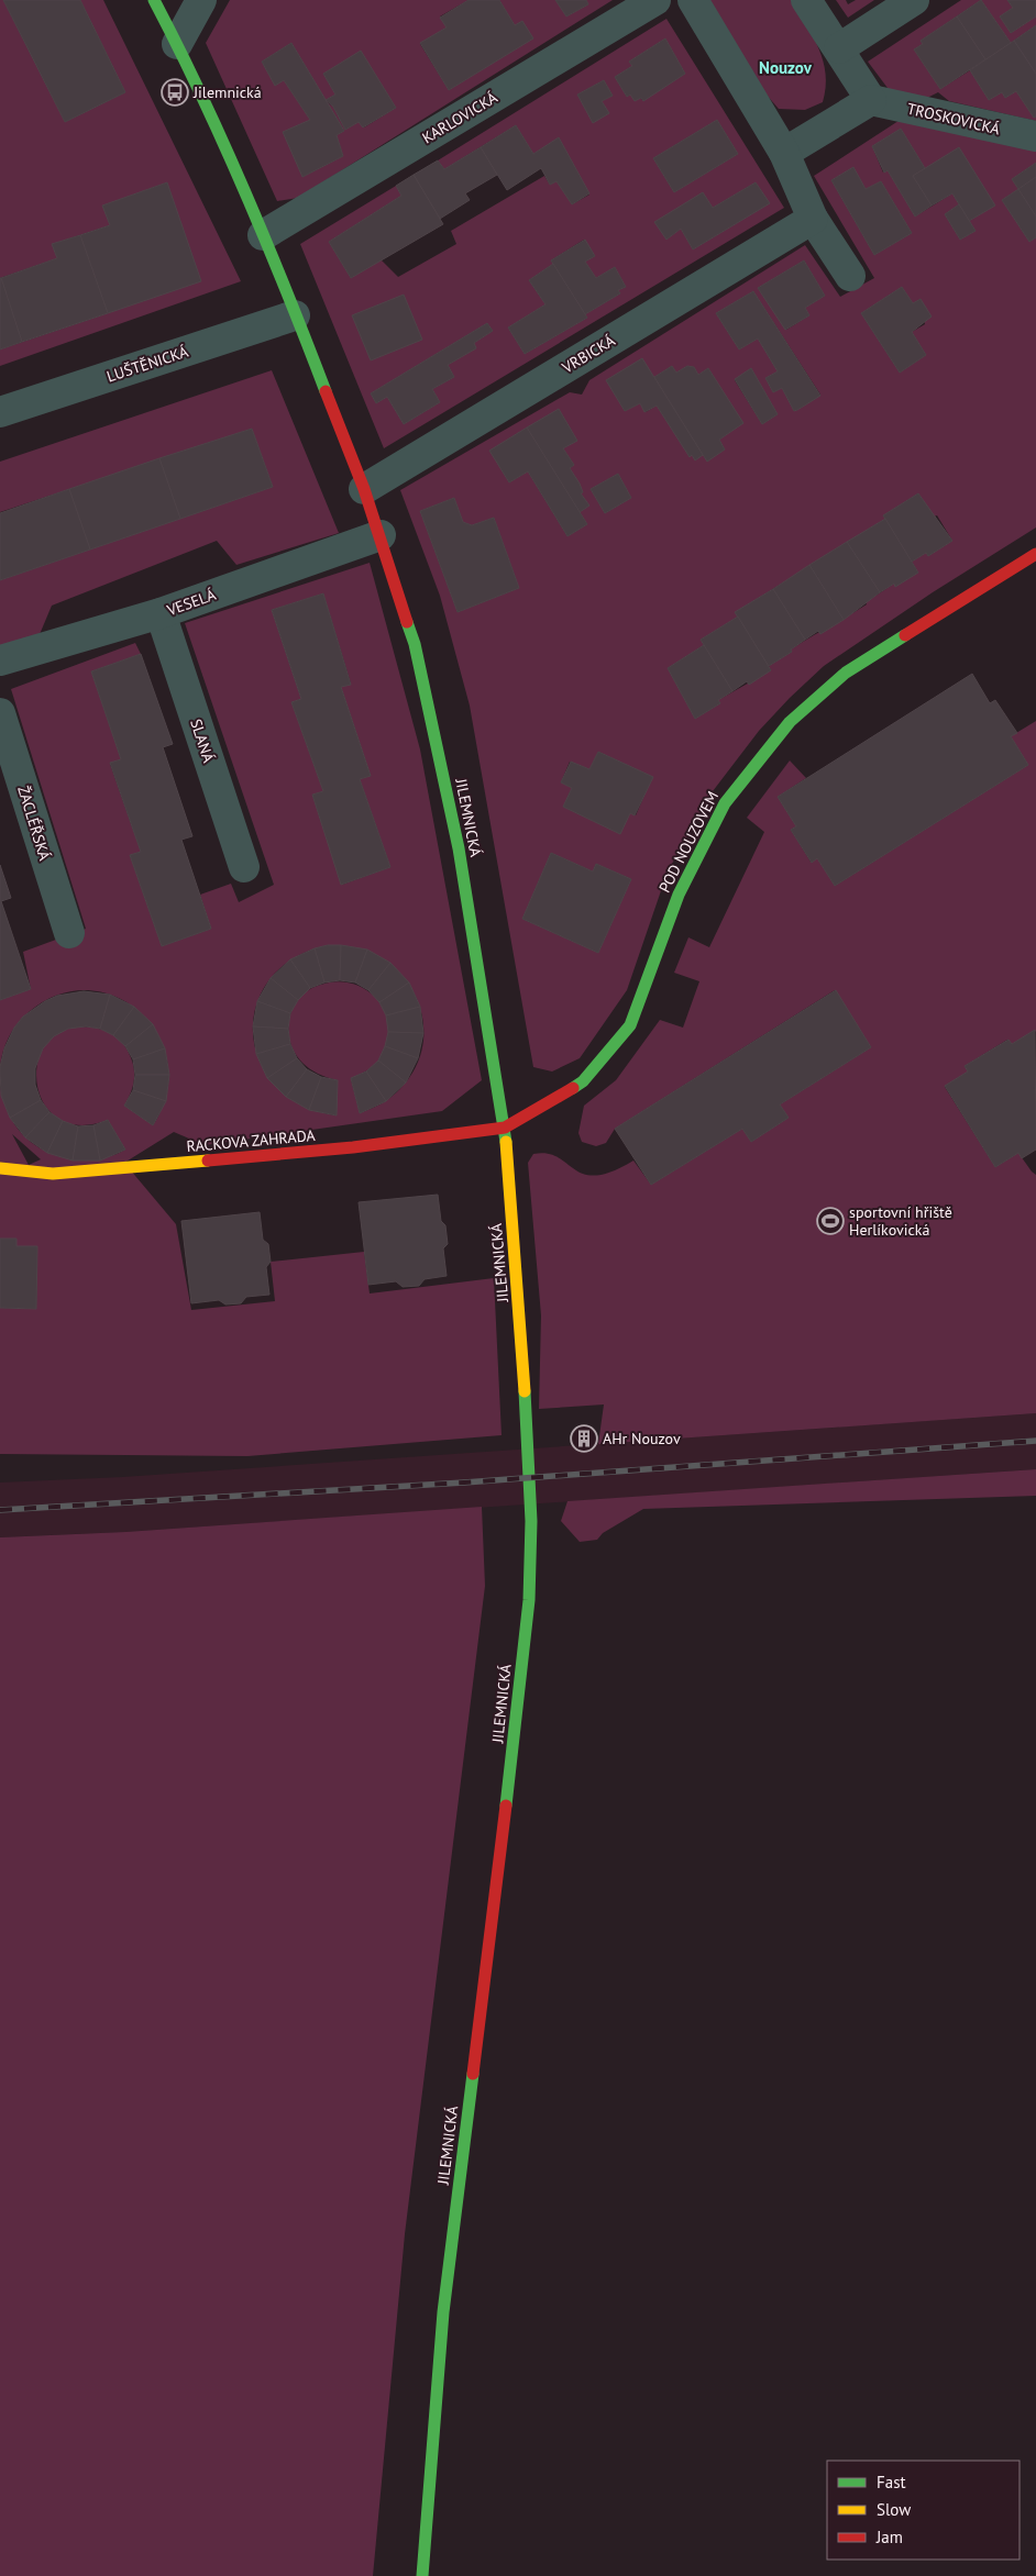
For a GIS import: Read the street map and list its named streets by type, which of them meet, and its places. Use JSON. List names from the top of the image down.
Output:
{
  "streets": {
    "street": [
      "KARLOVICKÁ",
      "TROSKOVICKÁ",
      "VRBICKÁ",
      "LUŠTĚNICKÁ",
      "VESELÁ",
      "SLANÁ",
      "JILEMNICKÁ",
      "ŽACLÉŘSKÁ",
      "POD NOUZOVEM",
      "RACKOVA ZAHRADA"
    ]
  },
  "crossings": [
    ["KARLOVICKÁ", "JILEMNICKÁ"],
    ["VRBICKÁ", "JILEMNICKÁ"],
    ["LUŠTĚNICKÁ", "JILEMNICKÁ"],
    ["VESELÁ", "SLANÁ"],
    ["VESELÁ", "JILEMNICKÁ"],
    ["JILEMNICKÁ", "POD NOUZOVEM"],
    ["JILEMNICKÁ", "RACKOVA ZAHRADA"],
    ["POD NOUZOVEM", "RACKOVA ZAHRADA"]
  ],
  "districts": ["Nouzov"],
  "places": {
    "bus stop": ["Jilemnická"],
    "sports": ["sportovní hřiště Herlíkovická"],
    "building": ["AHr Nouzov"]
  },
  "legend": ["Fast", "Slow", "Jam"]
}
